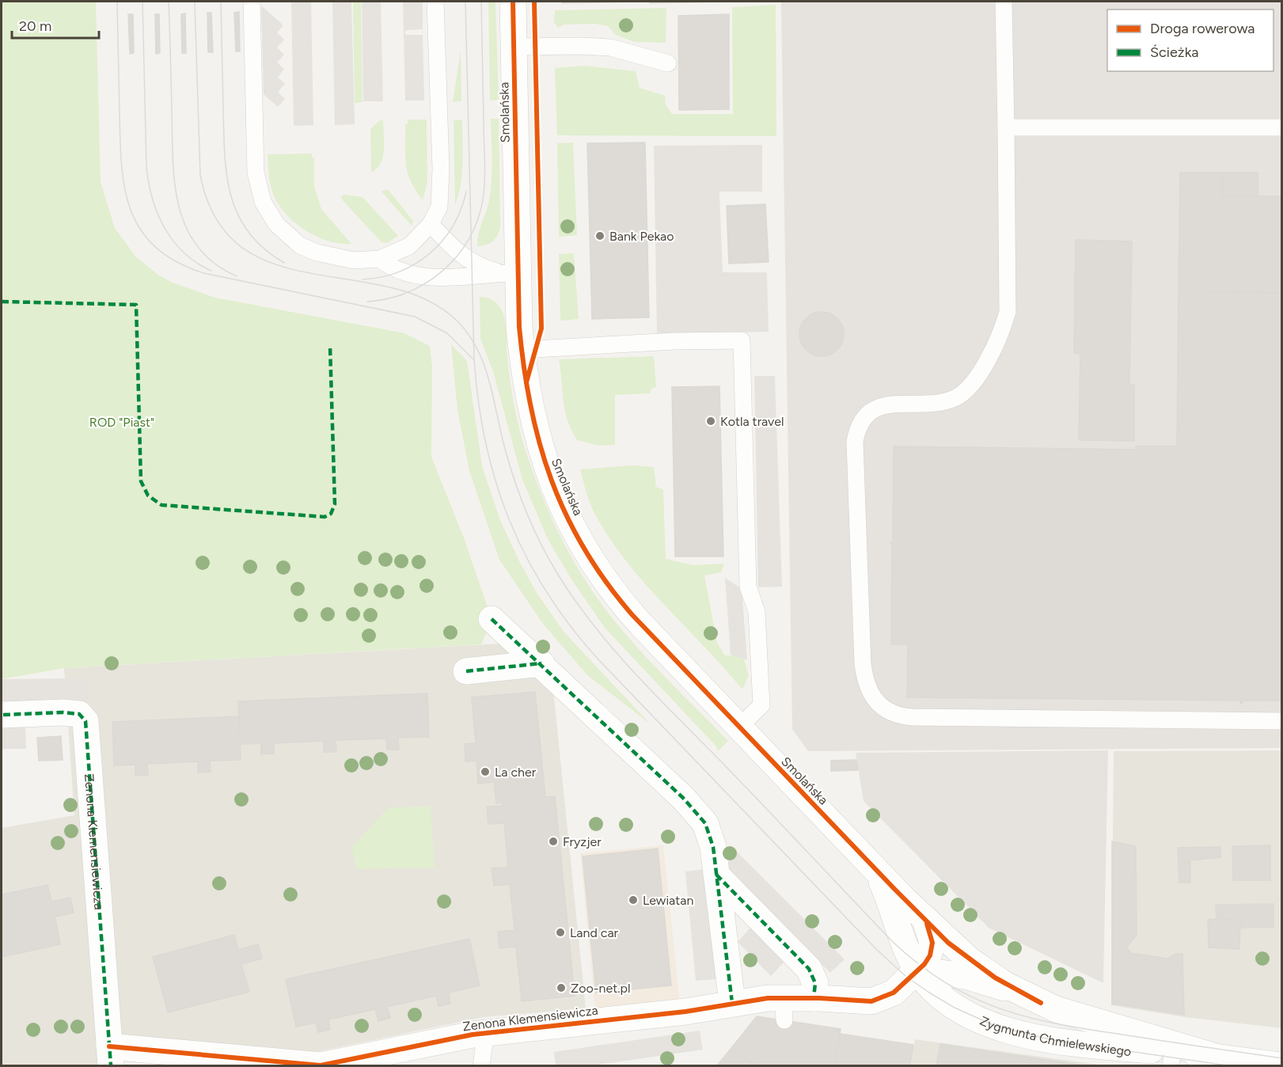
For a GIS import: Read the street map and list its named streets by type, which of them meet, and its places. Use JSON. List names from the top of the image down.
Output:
{
  "streets": {
    "street": ["Smolańska", "Zenona Klemensiewicza", "Zygmunta Chmielewskiego"]
  },
  "crossings": [
    ["Smolańska", "Zygmunta Chmielewskiego"],
    ["Zenona Klemensiewicza", "Zygmunta Chmielewskiego"]
  ],
  "parks": ["ROD \"Piast\""],
  "places": [
    "Bank Pekao",
    "Kotla travel",
    "La cher",
    "Fryzjer",
    "Lewiatan",
    "Land car",
    "Zoo-net.pl"
  ],
  "legend": ["Droga rowerowa", "Ścieżka"],
  "scale_bar": "20 m"
}
